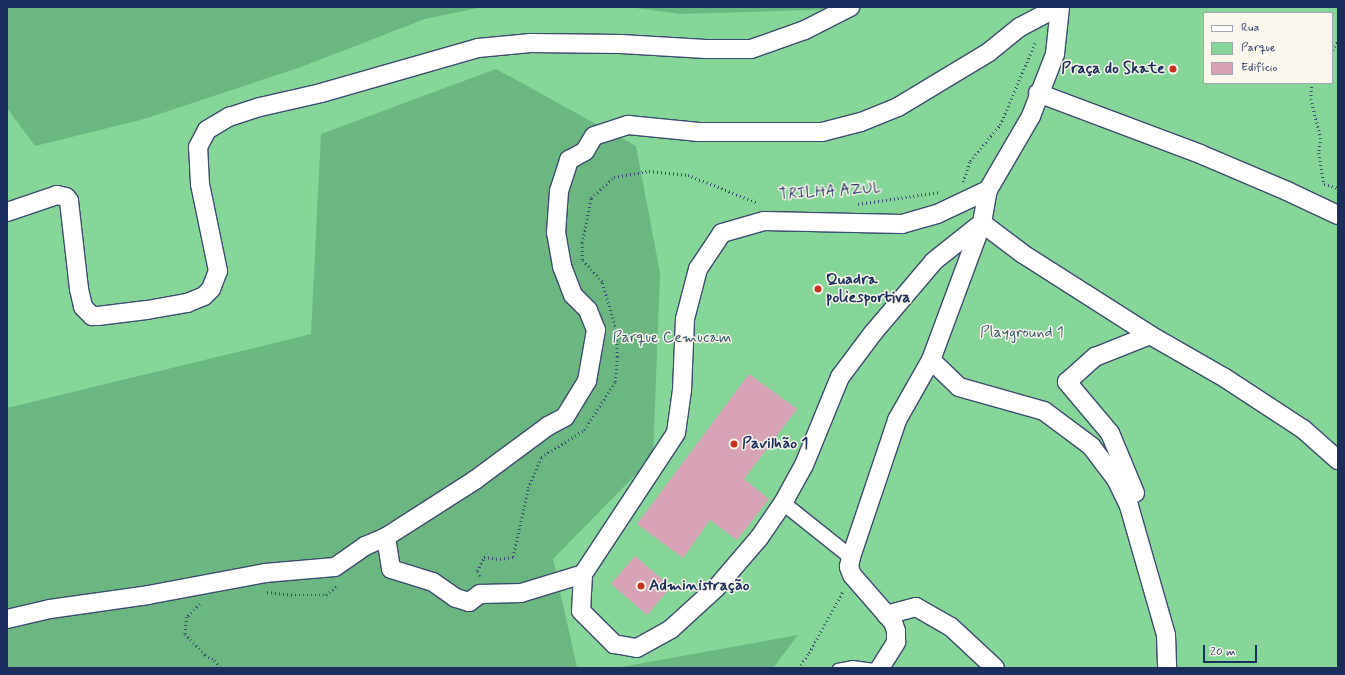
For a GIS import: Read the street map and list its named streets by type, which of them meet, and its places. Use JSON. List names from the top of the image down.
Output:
{
  "streets": {
    "path": ["TRILHA AZUL"]
  },
  "parks": ["Playground 1", "Parque Cemucam"],
  "places": [
    "Praça do Skate",
    "Quadra poliesportiva",
    "Pavilhão 1",
    "Administração"
  ],
  "legend": ["Rua", "Parque", "Edifício"],
  "scale_bar": "20 m"
}
